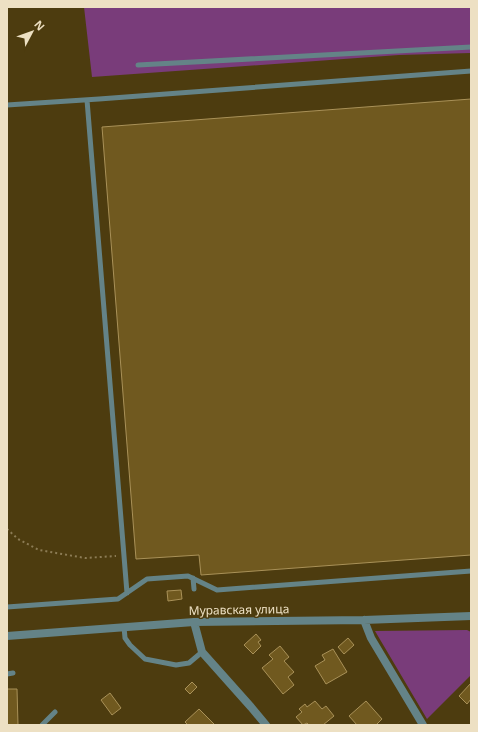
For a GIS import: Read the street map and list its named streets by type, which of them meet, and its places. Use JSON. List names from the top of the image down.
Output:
{
  "streets": {
    "street": ["Муравская улица"]
  },
  "north": "top right"
}
